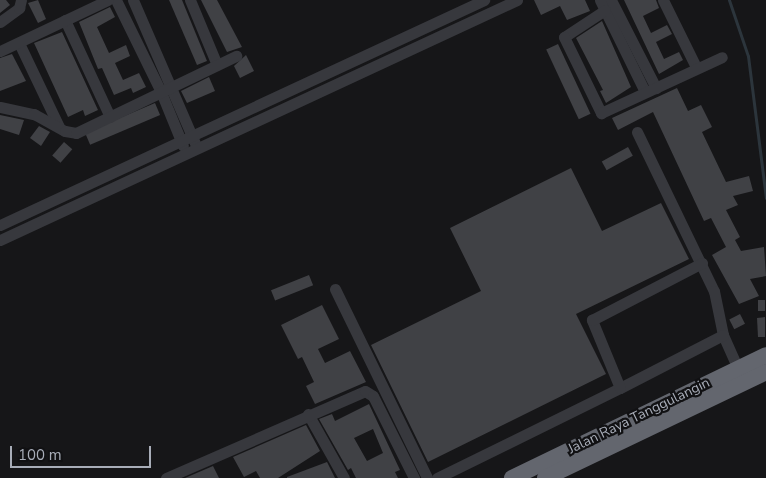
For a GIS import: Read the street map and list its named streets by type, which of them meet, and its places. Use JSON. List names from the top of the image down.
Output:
{
  "streets": {
    "highway": ["Jalan Raya Tanggulangin"]
  },
  "scale_bar": "100 m"
}
